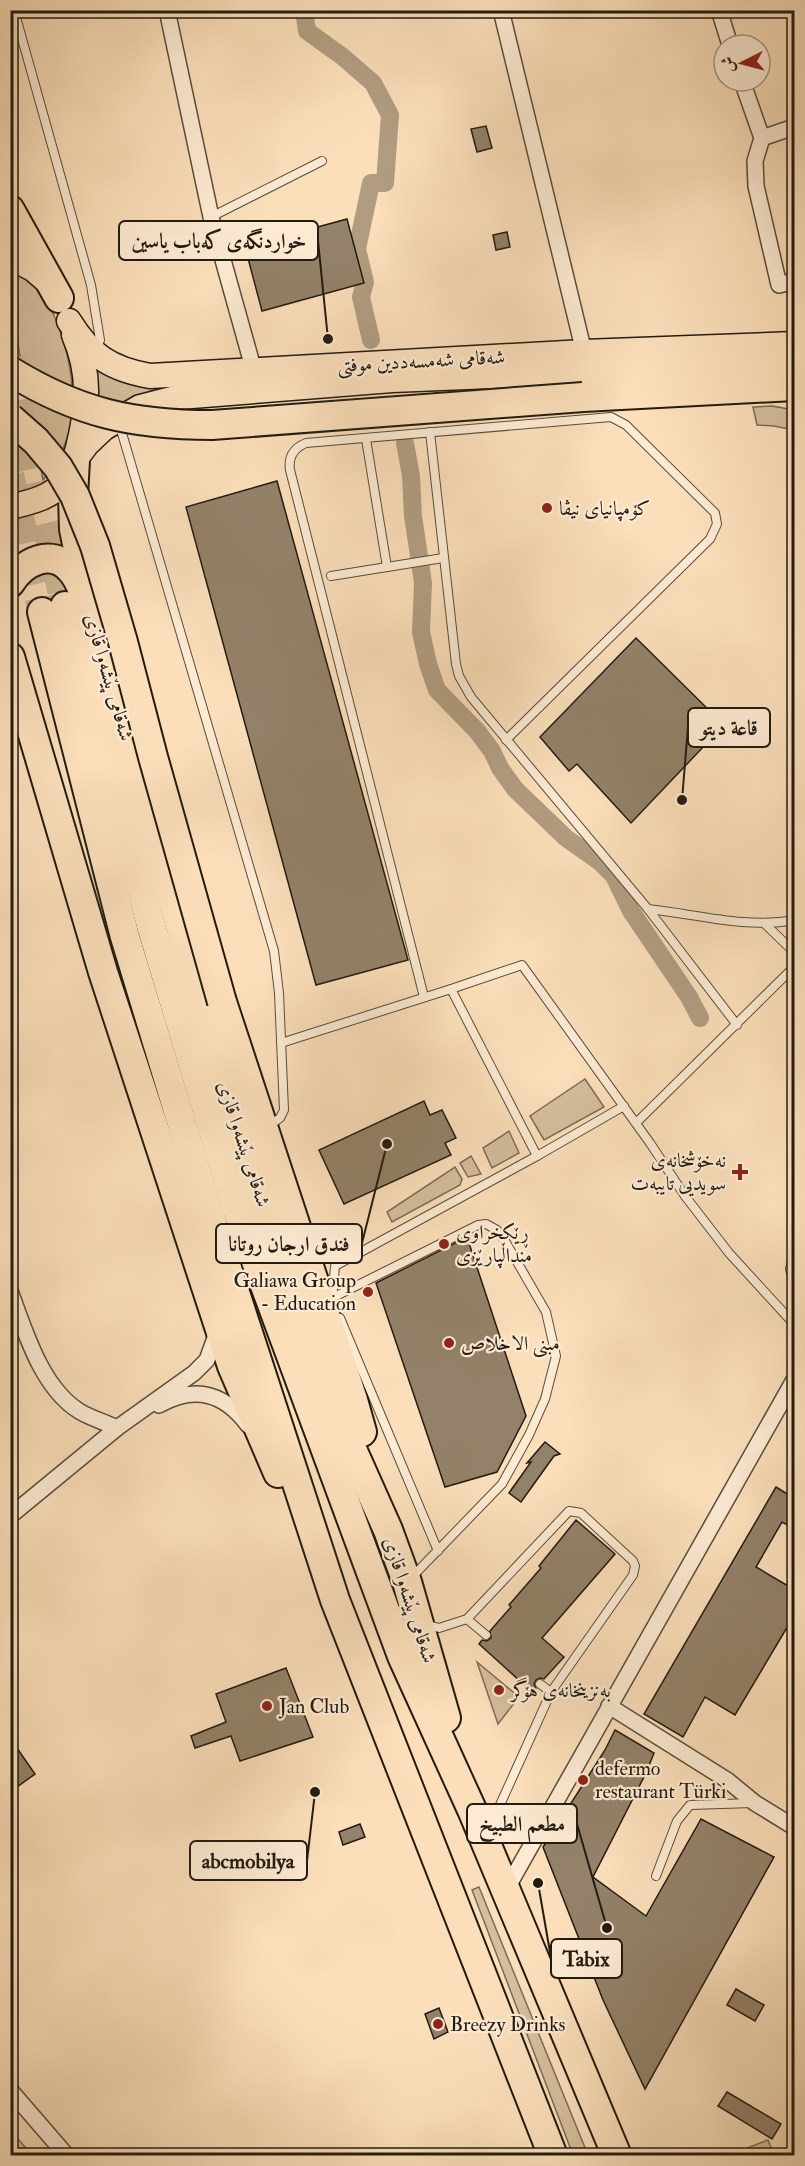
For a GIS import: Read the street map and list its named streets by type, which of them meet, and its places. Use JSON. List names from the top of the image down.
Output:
{
  "streets": {
    "highway": ["شەقامی پێشەوا قازی"],
    "main road": ["شەقامی شەمسەددین موفتی"]
  },
  "crossings": [
    ["شەقامی شەمسەددین موفتی", "شەقامی پێشەوا قازی"]
  ],
  "places": {
    "other": [
      "خواردنگەی کەباب یاسین",
      "کۆمپانیای نیڤا",
      "قاعة ديتو",
      "فندق ارجان روتانا",
      "ڕێکخراوی منداڵپارێزی",
      "Galiawa Group - Education",
      "مبنى الاخلاص",
      "بەنزینخانەی هۆگر",
      "Jan Club",
      "defermo restaurant Türki",
      "abcmobilya",
      "Tabix",
      "مطعم الطبيخ",
      "Breezy Drinks"
    ],
    "health": ["نەخۆشخانەی سویدیی تایبەت"]
  },
  "north": "left"
}
